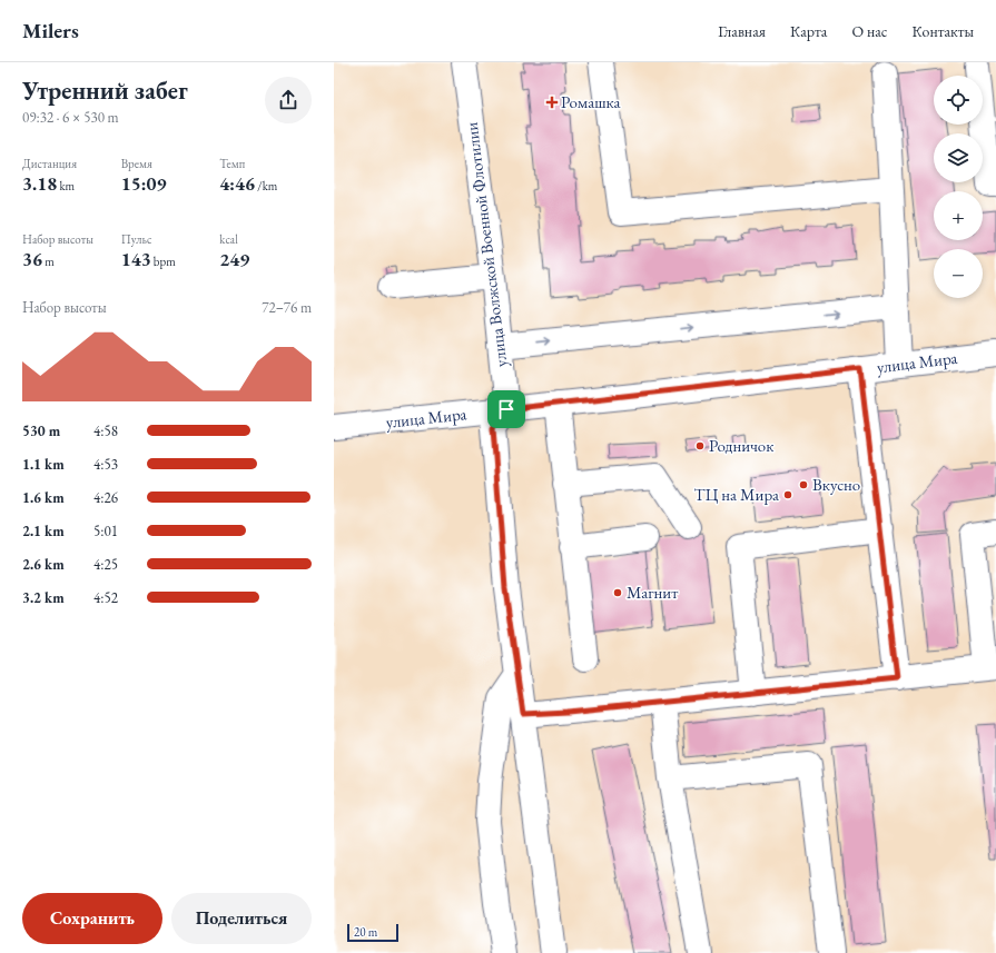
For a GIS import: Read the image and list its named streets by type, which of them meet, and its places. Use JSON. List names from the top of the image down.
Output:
{
  "streets": {
    "street": ["улица Волжской Военной Флотилии", "улица Мира"]
  },
  "crossings": [
    ["улица Волжской Военной Флотилии", "улица Мира"]
  ],
  "places": {
    "health": ["Ромашка"],
    "other": [
      "Родничок",
      "Вкусно",
      "ТЦ на Мира",
      "Магнит"
    ]
  },
  "scale_bar": "20 m",
  "page": {
    "header": "Milers",
    "nav": [
      "Главная",
      "Карта",
      "О нас",
      "Контакты"
    ],
    "heading": ["Утренний забег", "09:32 · 6 × 530 m"],
    "map_buttons": ["+", "−"],
    "stats": [
      ["Дистанция", "3.18 km"],
      ["Время", "15:09"],
      ["Темп", "4:46 /km"],
      ["Набор высоты", "36 m"],
      ["Пульс", "143 bpm"],
      ["kcal", "249"]
    ],
    "chart": ["Набор высоты", "72–76 m"],
    "list": [
      {
        "name": "530 m",
        "note": "4:58"
      },
      {
        "name": "1.1 km",
        "note": "4:53"
      },
      {
        "name": "1.6 km",
        "note": "4:26"
      },
      {
        "name": "2.1 km",
        "note": "5:01"
      },
      {
        "name": "2.6 km",
        "note": "4:25"
      },
      {
        "name": "3.2 km",
        "note": "4:52"
      }
    ],
    "buttons": ["Сохранить", "Поделиться"],
    "scale": "20 m"
  }
}
